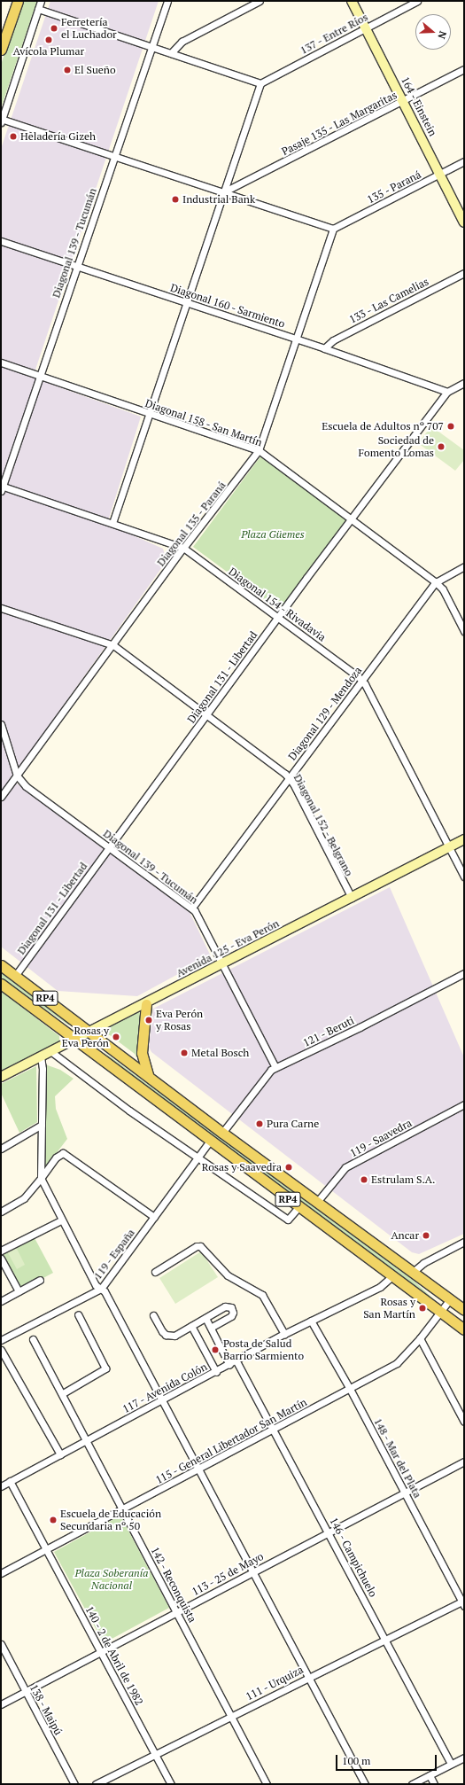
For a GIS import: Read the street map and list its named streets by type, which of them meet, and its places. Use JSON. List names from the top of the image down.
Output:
{
  "streets": {
    "main road": ["RP4"],
    "street": [
      "137 - Entre Ríos",
      "164 - Einstein",
      "Pasaje 135 - Las Margaritas",
      "135 - Paraná",
      "Diagonal 139 - Tucumán",
      "133 - Las Camelias",
      "Diagonal 160 - Sarmiento",
      "Diagonal 158 - San Martín",
      "Diagonal 135 - Paraná",
      "Diagonal 154 - Rivadavia",
      "Diagonal 131 - Libertad",
      "Diagonal 129 - Mendoza",
      "Diagonal 152 - Belgrano",
      "Avenida 125 - Eva Perón",
      "121 - Beruti",
      "119 - Saavedra",
      "119 - España",
      "117 - Avenida Colón",
      "115 - General Libertador San Martín",
      "148 - Mar del Plata",
      "146 - Campichuelo",
      "113 - 25 de Mayo",
      "142 - Reconquista",
      "140 - 2 de Abril de 1982",
      "111 - Urquiza",
      "138 - Maipú"
    ]
  },
  "crossings": [
    ["137 - Entre Ríos", "164 - Einstein"],
    ["164 - Einstein", "Pasaje 135 - Las Margaritas"],
    ["164 - Einstein", "135 - Paraná"],
    ["135 - Paraná", "Diagonal 135 - Paraná"],
    ["Diagonal 139 - Tucumán", "Diagonal 160 - Sarmiento"],
    ["Diagonal 139 - Tucumán", "Diagonal 158 - San Martín"],
    ["Diagonal 139 - Tucumán", "Diagonal 135 - Paraná"],
    ["Diagonal 139 - Tucumán", "Diagonal 154 - Rivadavia"],
    ["Diagonal 139 - Tucumán", "Diagonal 131 - Libertad"],
    ["Diagonal 139 - Tucumán", "Diagonal 129 - Mendoza"],
    ["Diagonal 139 - Tucumán", "Avenida 125 - Eva Perón"],
    ["Diagonal 139 - Tucumán", "121 - Beruti"],
    ["133 - Las Camelias", "Diagonal 160 - Sarmiento"],
    ["Diagonal 160 - Sarmiento", "Diagonal 135 - Paraná"],
    ["Diagonal 160 - Sarmiento", "Diagonal 131 - Libertad"],
    ["Diagonal 158 - San Martín", "Diagonal 135 - Paraná"],
    ["Diagonal 158 - San Martín", "Diagonal 131 - Libertad"],
    ["Diagonal 158 - San Martín", "Diagonal 129 - Mendoza"],
    ["Diagonal 135 - Paraná", "Diagonal 154 - Rivadavia"],
    ["Diagonal 135 - Paraná", "Diagonal 152 - Belgrano"],
    ["Diagonal 154 - Rivadavia", "Diagonal 131 - Libertad"],
    ["Diagonal 154 - Rivadavia", "Diagonal 129 - Mendoza"],
    ["Diagonal 154 - Rivadavia", "Avenida 125 - Eva Perón"],
    ["Diagonal 131 - Libertad", "Diagonal 152 - Belgrano"],
    ["Diagonal 131 - Libertad", "RP4"],
    ["Diagonal 129 - Mendoza", "Diagonal 152 - Belgrano"],
    ["Diagonal 152 - Belgrano", "Avenida 125 - Eva Perón"],
    ["Avenida 125 - Eva Perón", "RP4"],
    ["RP4", "121 - Beruti"],
    ["RP4", "119 - Saavedra"],
    ["RP4", "119 - España"],
    ["RP4", "117 - Avenida Colón"],
    ["RP4", "115 - General Libertador San Martín"],
    ["117 - Avenida Colón", "148 - Mar del Plata"],
    ["117 - Avenida Colón", "146 - Campichuelo"],
    ["117 - Avenida Colón", "142 - Reconquista"],
    ["117 - Avenida Colón", "140 - 2 de Abril de 1982"],
    ["115 - General Libertador San Martín", "148 - Mar del Plata"],
    ["115 - General Libertador San Martín", "146 - Campichuelo"],
    ["115 - General Libertador San Martín", "142 - Reconquista"],
    ["115 - General Libertador San Martín", "140 - 2 de Abril de 1982"],
    ["148 - Mar del Plata", "113 - 25 de Mayo"],
    ["148 - Mar del Plata", "111 - Urquiza"],
    ["146 - Campichuelo", "113 - 25 de Mayo"],
    ["146 - Campichuelo", "111 - Urquiza"],
    ["113 - 25 de Mayo", "142 - Reconquista"],
    ["113 - 25 de Mayo", "140 - 2 de Abril de 1982"],
    ["113 - 25 de Mayo", "138 - Maipú"],
    ["142 - Reconquista", "111 - Urquiza"],
    ["140 - 2 de Abril de 1982", "111 - Urquiza"]
  ],
  "parks": ["Plaza Güemes", "Plaza Soberanía Nacional"],
  "places": [
    "Ferretería el Luchador",
    "Avícola Plumar",
    "El Sueño",
    "Heladería Gizeh",
    "Industrial Bank",
    "Escuela de Adultos nº 707",
    "Sociedad de Fomento Lomas",
    "Eva Perón y Rosas",
    "Rosas y Eva Perón",
    "Metal Bosch",
    "Pura Carne",
    "Rosas y Saavedra",
    "Estrulam S.A.",
    "Ancar",
    "Rosas y San Martín",
    "Posta de Salud Barrio Sarmiento",
    "Escuela de Educación Secundaria nº 50"
  ],
  "scale_bar": "100 m",
  "north": "right"
}
